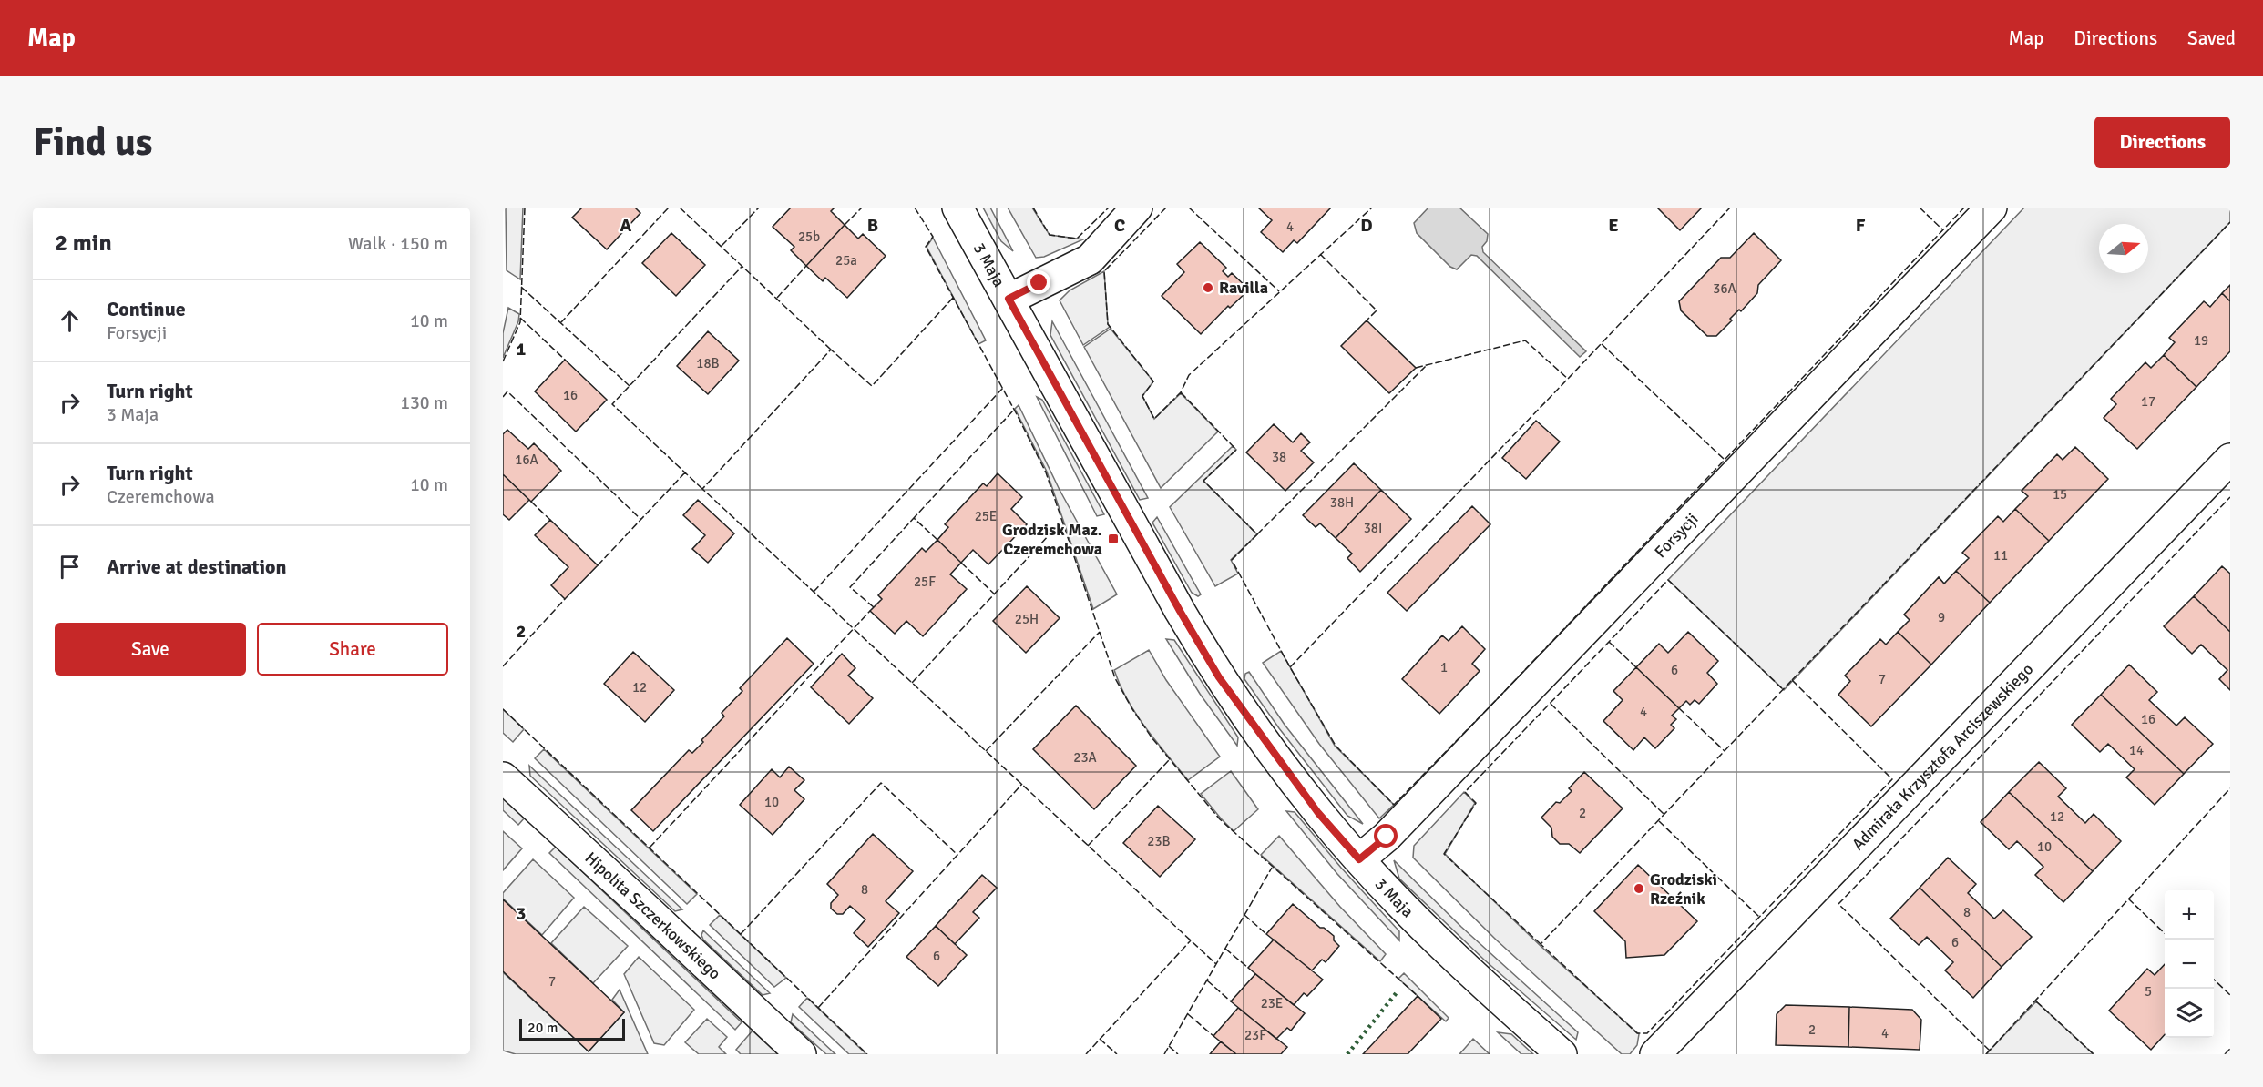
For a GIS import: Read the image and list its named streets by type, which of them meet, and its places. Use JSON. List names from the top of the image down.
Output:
{
  "streets": {
    "street": [
      "3 Maja",
      "Forsycji",
      "Admirała Krzysztofa Arciszewskiego",
      "Hipolita Szczerkowskiego"
    ]
  },
  "crossings": [
    ["3 Maja", "Forsycji"]
  ],
  "places": {
    "other": ["Ravilla", "Grodziski Rzeźnik"],
    "transit": ["Grodzisk Maz. Czeremchowa"]
  },
  "house_numbers": [
    "4",
    "25b",
    "25a",
    "36A",
    "19",
    "18B",
    "16",
    "17",
    "38",
    "16A",
    "15",
    "38H",
    "25E",
    "38I",
    "11",
    "25F",
    "9",
    "25H",
    "1",
    "6",
    "7",
    "12",
    "4",
    "16",
    "14",
    "23A",
    "10",
    "2",
    "12",
    "23B",
    "10",
    "8",
    "8",
    "6",
    "6",
    "7",
    "5",
    "23E",
    "2",
    "4",
    "23F"
  ],
  "scale_bar": "20 m",
  "north": "right",
  "page": {
    "header": "Map",
    "nav": ["Map", "Directions", "Saved"],
    "buttons": [
      "Directions",
      ["Save", "Share"]
    ],
    "title": "Find us",
    "heading": ["2 min", "Walk · 150 m"],
    "list": [
      ["Continue", "Forsycji", "10 m"],
      ["Turn right", "3 Maja", "130 m"],
      ["Turn right", "Czeremchowa", "10 m"],
      "Arrive at destination"
    ],
    "map_buttons": ["+", "−"],
    "scale": "20 m"
  },
  "grid": {
    "columns": [
      "A",
      "B",
      "C",
      "D",
      "E",
      "F"
    ],
    "rows": ["1", "2", "3"]
  }
}
